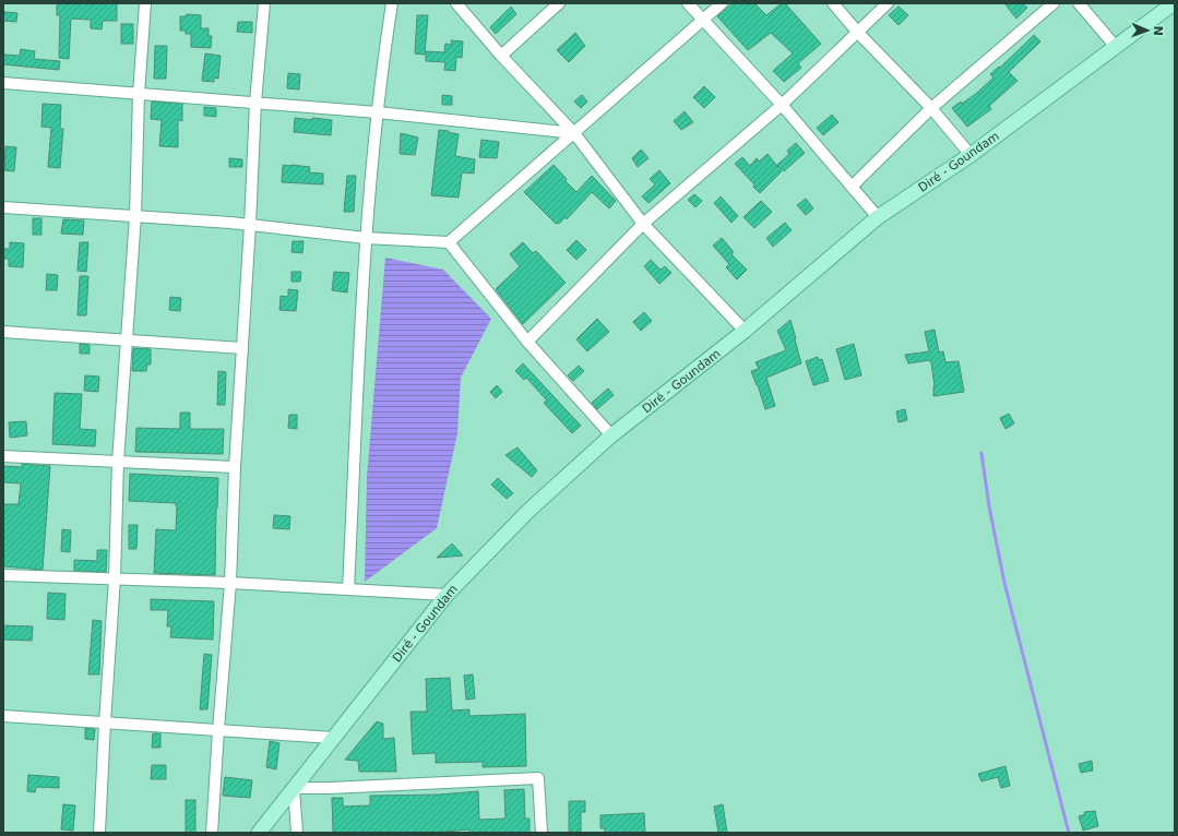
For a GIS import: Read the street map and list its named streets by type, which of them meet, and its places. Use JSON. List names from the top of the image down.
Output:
{
  "streets": {
    "main road": ["Diré - Goundam"]
  },
  "north": "right"
}
